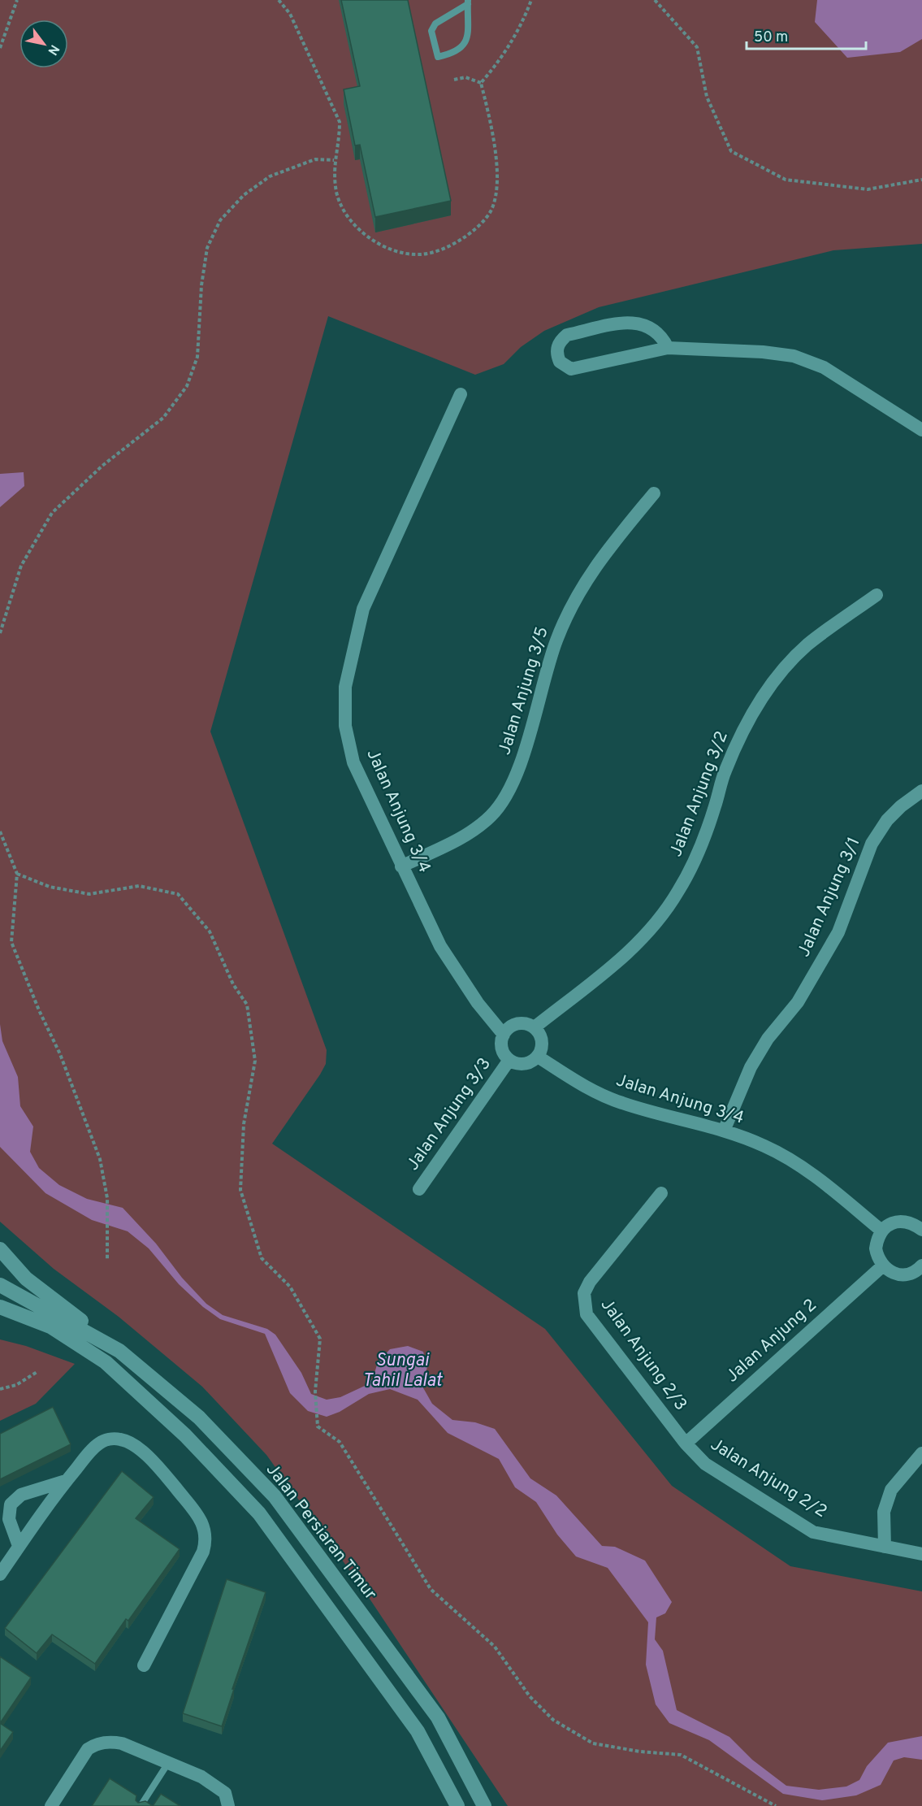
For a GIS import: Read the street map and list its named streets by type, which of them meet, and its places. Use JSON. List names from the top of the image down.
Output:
{
  "streets": {
    "street": [
      "Jalan Anjung 3/5",
      "Jalan Anjung 3/2",
      "Jalan Anjung 3/4",
      "Jalan Anjung 3/1",
      "Jalan Anjung 3/3",
      "Jalan Anjung 2",
      "Jalan Anjung 2/3",
      "Jalan Anjung 2/2",
      "Jalan Persiaran Timur"
    ]
  },
  "crossings": [
    ["Jalan Anjung 3/5", "Jalan Anjung 3/4"],
    ["Jalan Anjung 3/2", "Jalan Anjung 3/4"],
    ["Jalan Anjung 3/2", "Jalan Anjung 3/3"],
    ["Jalan Anjung 3/4", "Jalan Anjung 3/1"],
    ["Jalan Anjung 3/4", "Jalan Anjung 3/3"],
    ["Jalan Anjung 2", "Jalan Anjung 2/3"],
    ["Jalan Anjung 2", "Jalan Anjung 2/2"],
    ["Jalan Anjung 2/3", "Jalan Anjung 2/2"]
  ],
  "water": ["Sungai Tahil Lalat"],
  "scale_bar": "50 m",
  "north": "bottom right"
}
